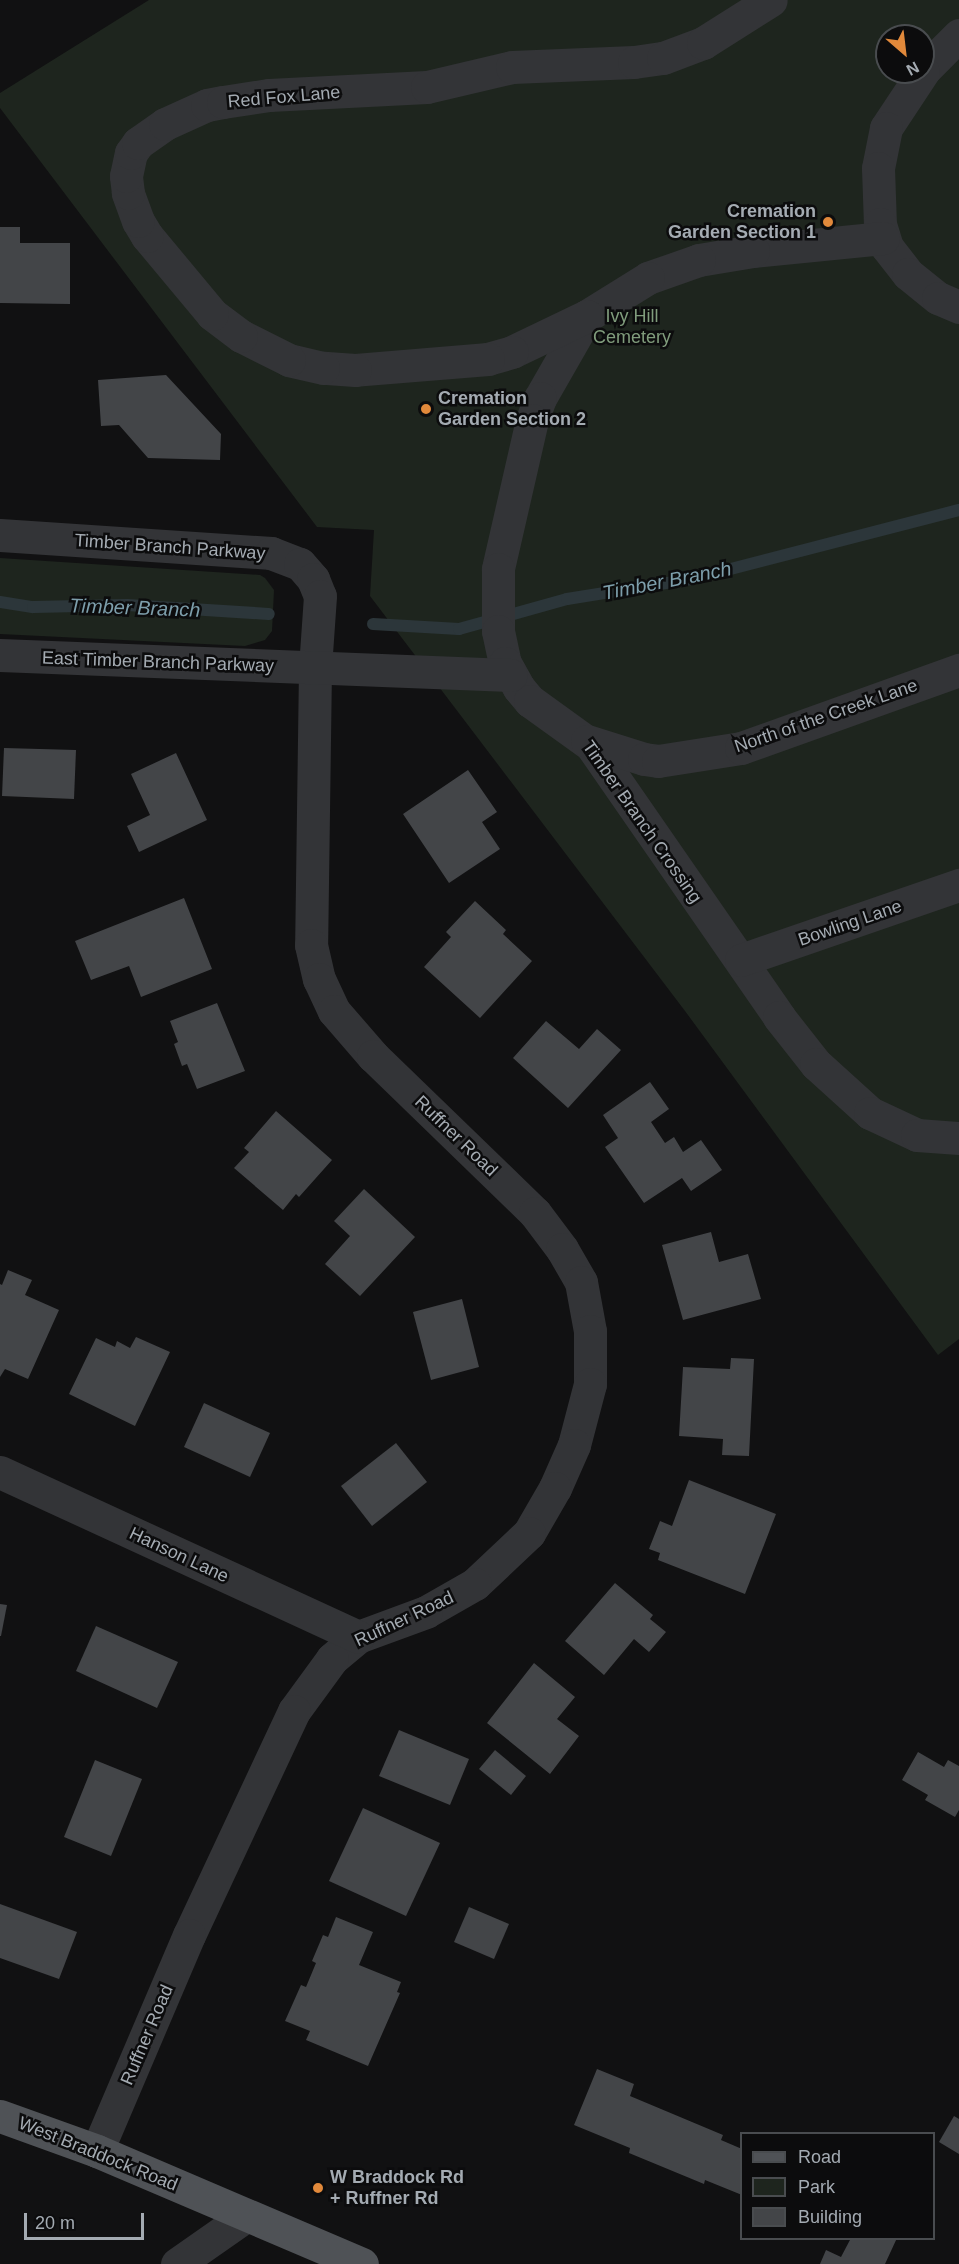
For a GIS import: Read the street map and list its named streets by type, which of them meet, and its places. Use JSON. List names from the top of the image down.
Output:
{
  "streets": {
    "main road": ["West Braddock Road"],
    "street": [
      "Red Fox Lane",
      "Timber Branch Parkway",
      "East Timber Branch Parkway",
      "North of the Creek Lane",
      "Timber Branch Crossing",
      "Bowling Lane",
      "Ruffner Road",
      "Hanson Lane"
    ]
  },
  "crossings": [
    ["Red Fox Lane", "Timber Branch Crossing"],
    ["Timber Branch Parkway", "East Timber Branch Parkway"],
    ["Timber Branch Parkway", "Ruffner Road"],
    ["East Timber Branch Parkway", "Timber Branch Crossing"],
    ["East Timber Branch Parkway", "Ruffner Road"],
    ["North of the Creek Lane", "Timber Branch Crossing"],
    ["Timber Branch Crossing", "Bowling Lane"],
    ["Ruffner Road", "Hanson Lane"],
    ["Ruffner Road", "West Braddock Road"]
  ],
  "water": ["Timber Branch"],
  "parks": ["Ivy Hill Cemetery"],
  "places": ["Cremation Garden Section 1", "Cremation Garden Section 2", "W Braddock Rd + Ruffner Rd"],
  "legend": ["Road", "Park", "Building"],
  "scale_bar": "20 m",
  "north": "bottom right"
}
